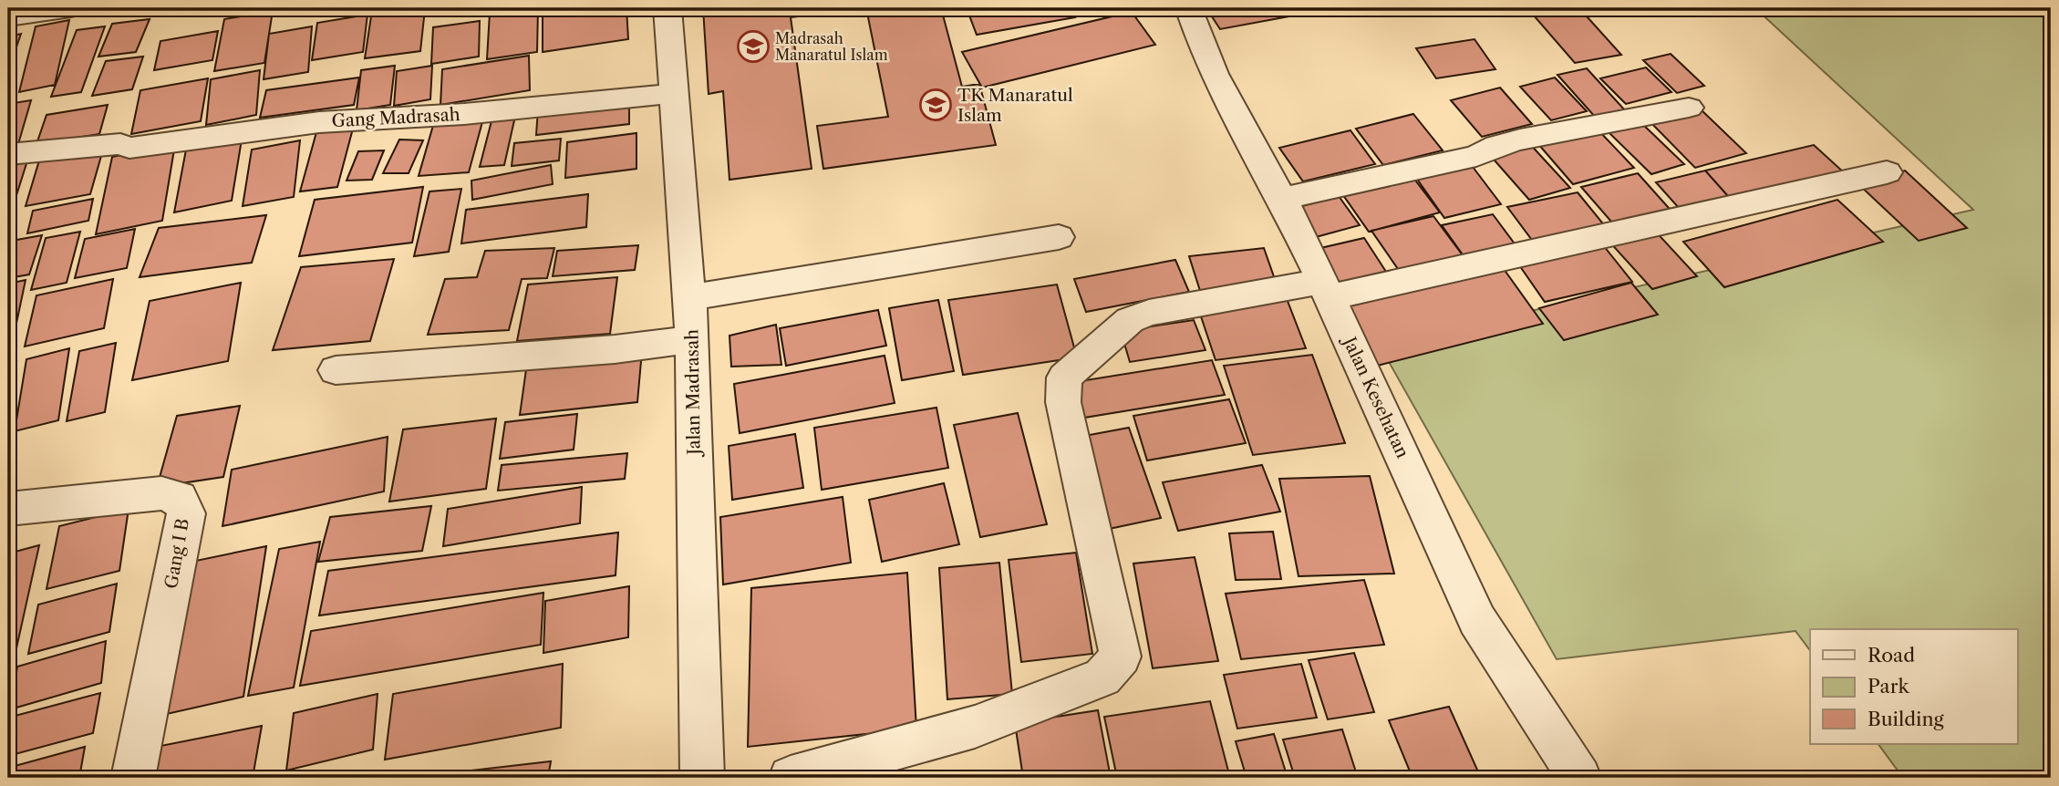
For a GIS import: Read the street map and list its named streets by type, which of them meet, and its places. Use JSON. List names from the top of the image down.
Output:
{
  "streets": {
    "street": [
      "Gang Madrasah",
      "Jalan Madrasah",
      "Jalan Kesehatan",
      "Gang I B"
    ]
  },
  "crossings": [
    ["Gang Madrasah", "Jalan Madrasah"]
  ],
  "places": {
    "school or university": ["Madrasah Manaratul Islam", "TK Manaratul Islam"]
  },
  "legend": ["Road", "Park", "Building"]
}
